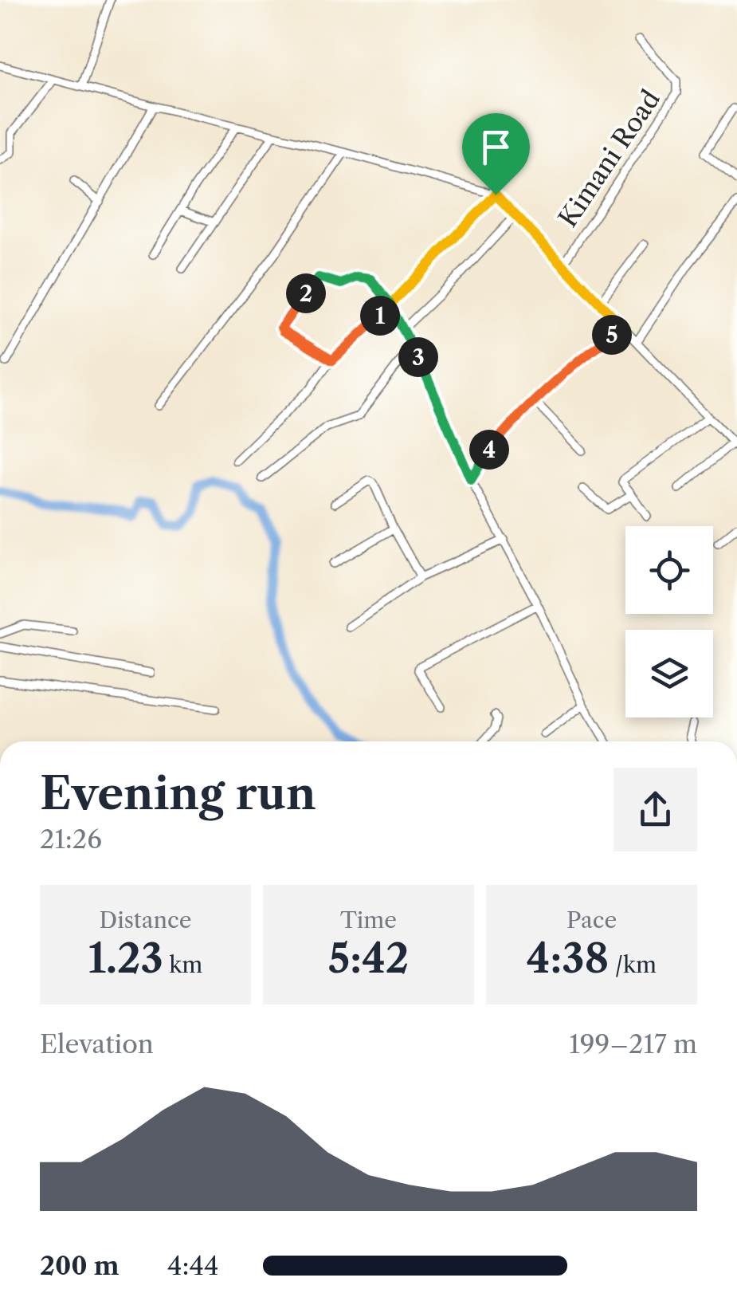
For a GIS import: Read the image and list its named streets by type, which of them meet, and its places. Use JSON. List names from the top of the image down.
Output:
{
  "streets": {
    "street": ["Kimani Road"]
  },
  "page": {
    "pins": [
      "2",
      "1",
      "5",
      "3",
      "4"
    ],
    "heading": ["Evening run", "21:26"],
    "stats": [
      ["Distance", "1.23 km"],
      ["Time", "5:42"],
      ["Pace", "4:38 /km"]
    ],
    "chart": ["Elevation", "199–217 m"],
    "list": [
      {
        "name": "200 m",
        "note": "4:44"
      }
    ]
  }
}
